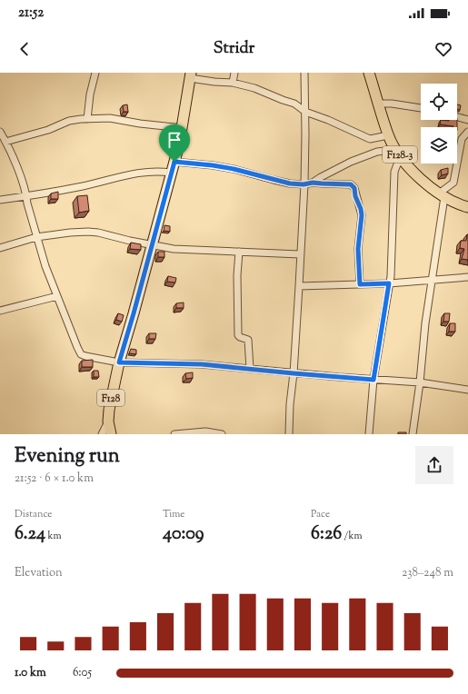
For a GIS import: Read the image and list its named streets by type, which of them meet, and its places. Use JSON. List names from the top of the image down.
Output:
{
  "streets": {
    "main road": ["F128-3", "F128"]
  },
  "page": {
    "status": "21:52",
    "header": "Stridr",
    "heading": ["Evening run", "21:52 · 6 × 1.0 km"],
    "stats": [
      ["Distance", "6.24 km"],
      ["Time", "40:09"],
      ["Pace", "6:26 /km"]
    ],
    "chart": ["Elevation", "238–248 m"],
    "list": [
      {
        "name": "1.0 km",
        "note": "6:05"
      }
    ]
  }
}
